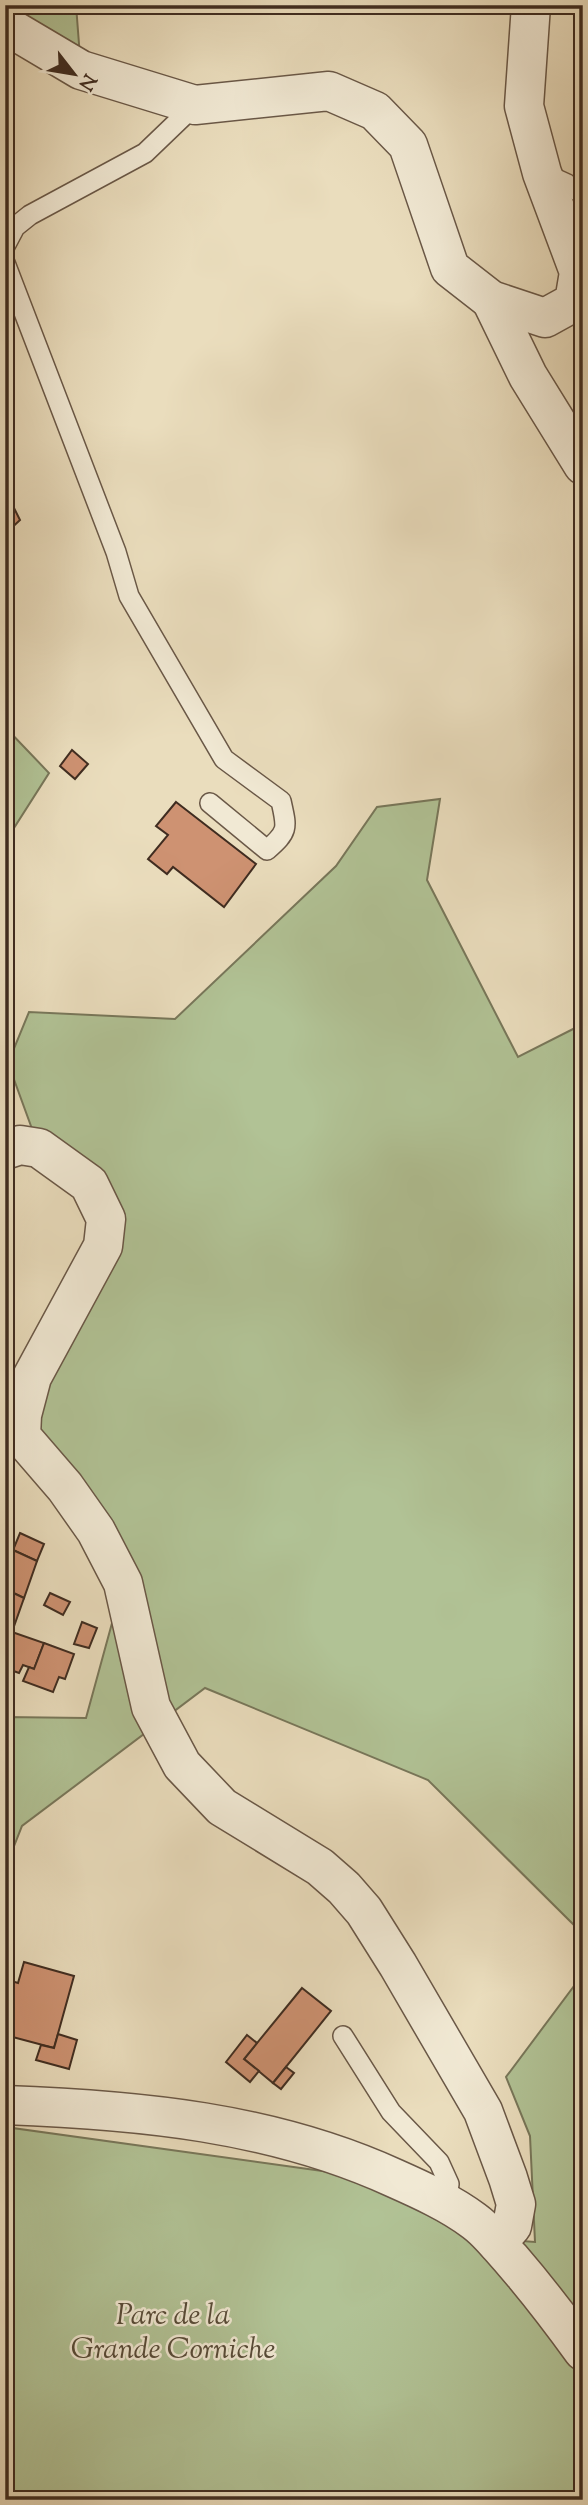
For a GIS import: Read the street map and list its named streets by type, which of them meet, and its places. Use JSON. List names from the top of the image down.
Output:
{
  "parks": ["Parc de la Grande Corniche"],
  "north": "bottom right"
}
